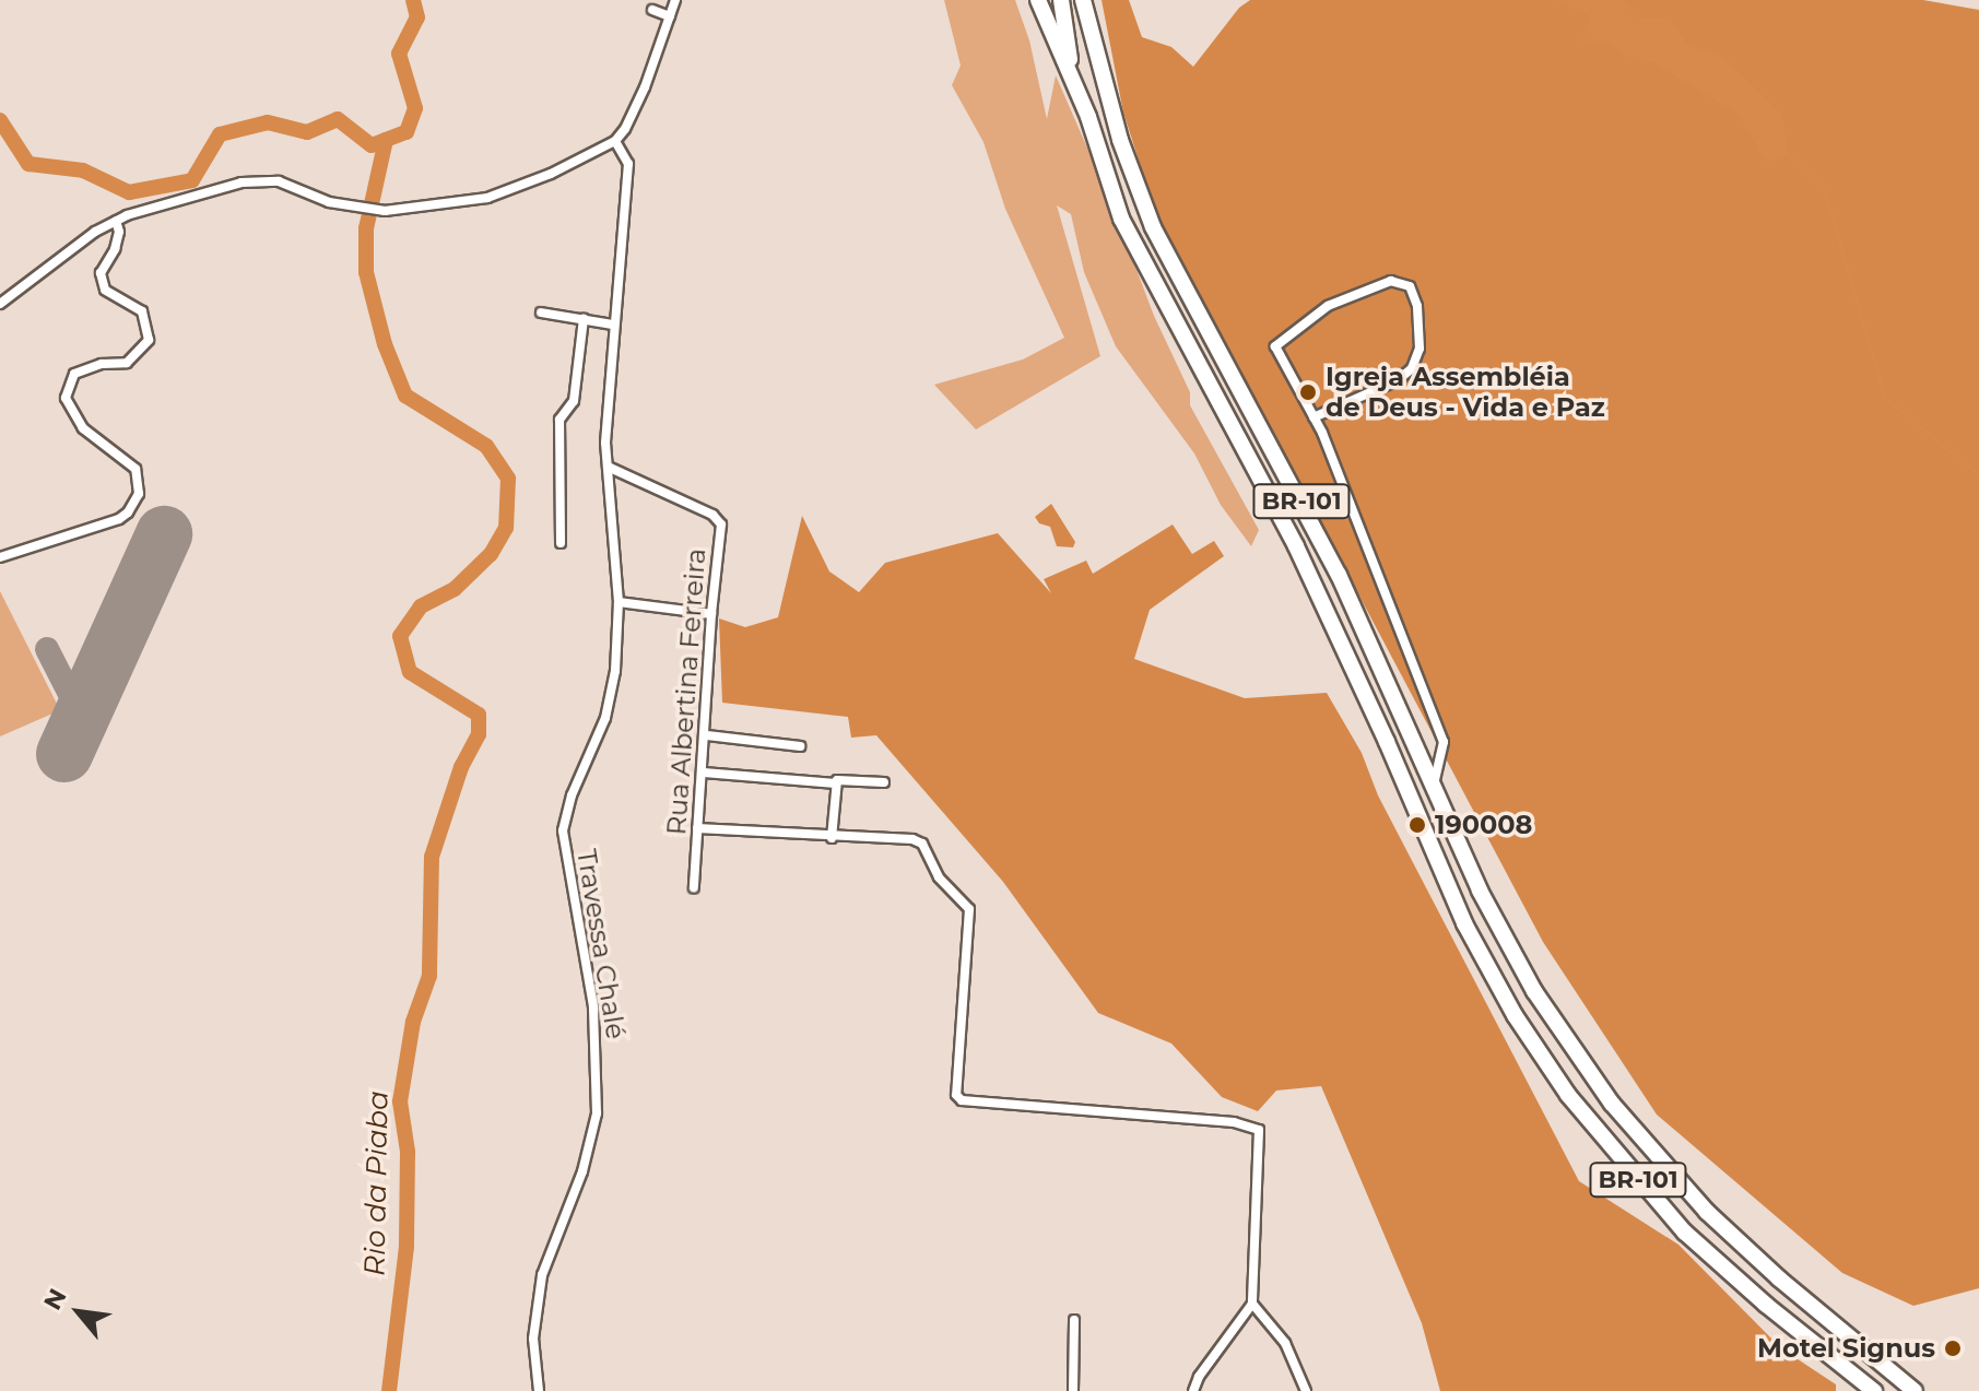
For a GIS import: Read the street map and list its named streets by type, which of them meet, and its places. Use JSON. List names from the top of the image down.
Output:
{
  "streets": {
    "highway": ["BR-101"],
    "street": ["Rua Albertina Ferreira", "Travessa Chalé"]
  },
  "crossings": [
    ["Rua Albertina Ferreira", "Travessa Chalé"]
  ],
  "water": ["Rio da Piaba"],
  "places": ["Igreja Assembléia de Deus - Vida e Paz", "190008", "Motel Signus"],
  "north": "top left"
}
